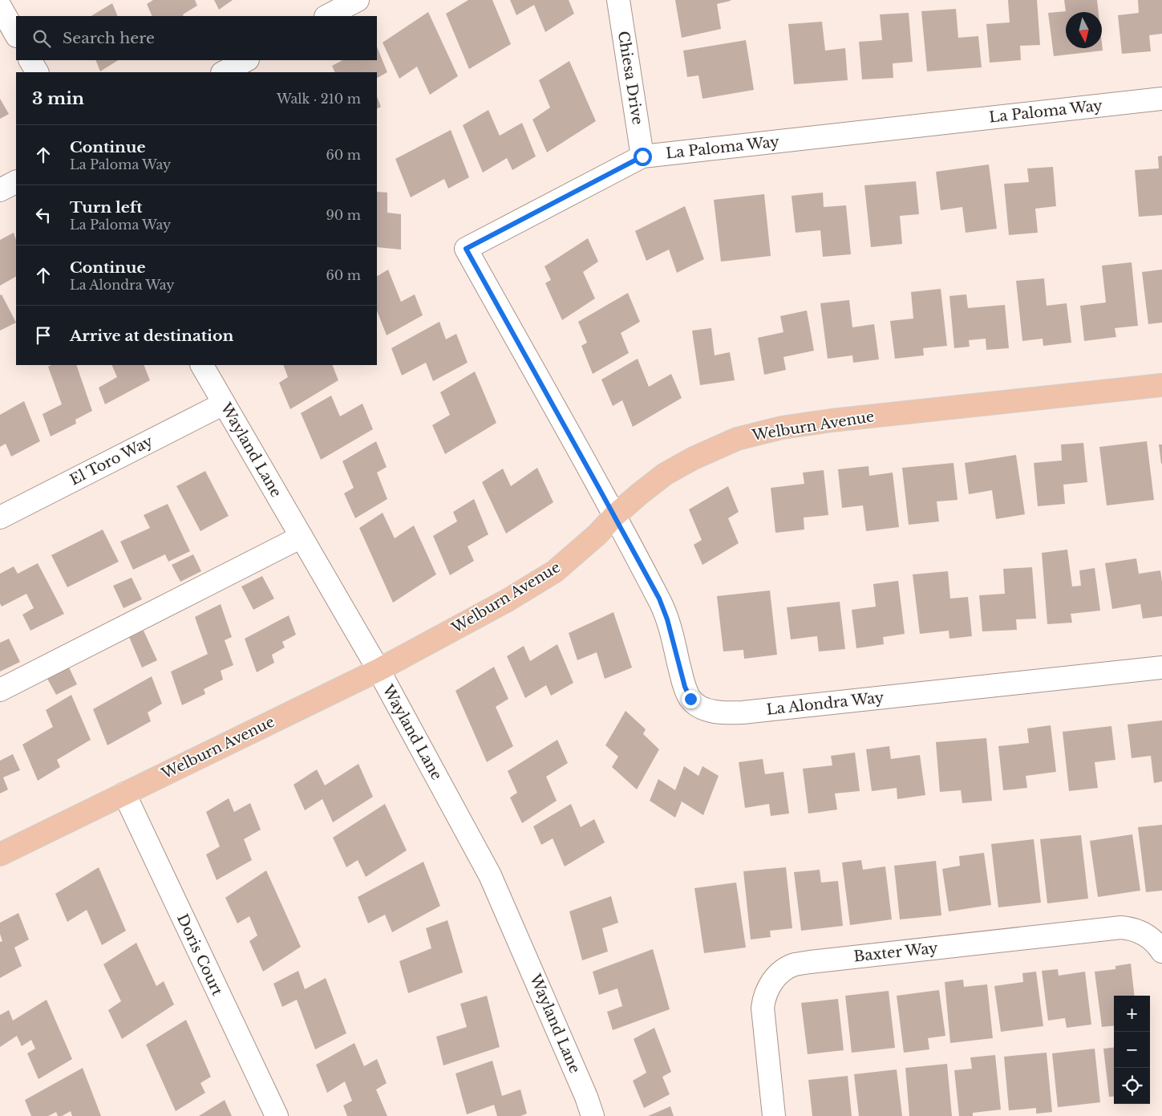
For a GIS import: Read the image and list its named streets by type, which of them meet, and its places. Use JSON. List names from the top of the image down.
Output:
{
  "streets": {
    "main road": ["Welburn Avenue"],
    "street": [
      "Chiesa Drive",
      "La Paloma Way",
      "Wayland Lane",
      "El Toro Way",
      "La Alondra Way",
      "Baxter Way",
      "Doris Court"
    ]
  },
  "crossings": [
    ["Chiesa Drive", "La Paloma Way"],
    ["La Paloma Way", "Welburn Avenue"],
    ["La Paloma Way", "La Alondra Way"],
    ["Welburn Avenue", "Wayland Lane"],
    ["Welburn Avenue", "La Alondra Way"],
    ["Welburn Avenue", "Doris Court"],
    ["Wayland Lane", "El Toro Way"]
  ],
  "north": "bottom",
  "page": {
    "search": "Search here",
    "heading": ["3 min", "Walk · 210 m"],
    "list": [
      ["Continue", "La Paloma Way", "60 m"],
      ["Turn left", "La Paloma Way", "90 m"],
      ["Continue", "La Alondra Way", "60 m"],
      "Arrive at destination"
    ],
    "map_buttons": ["+", "−"]
  }
}
